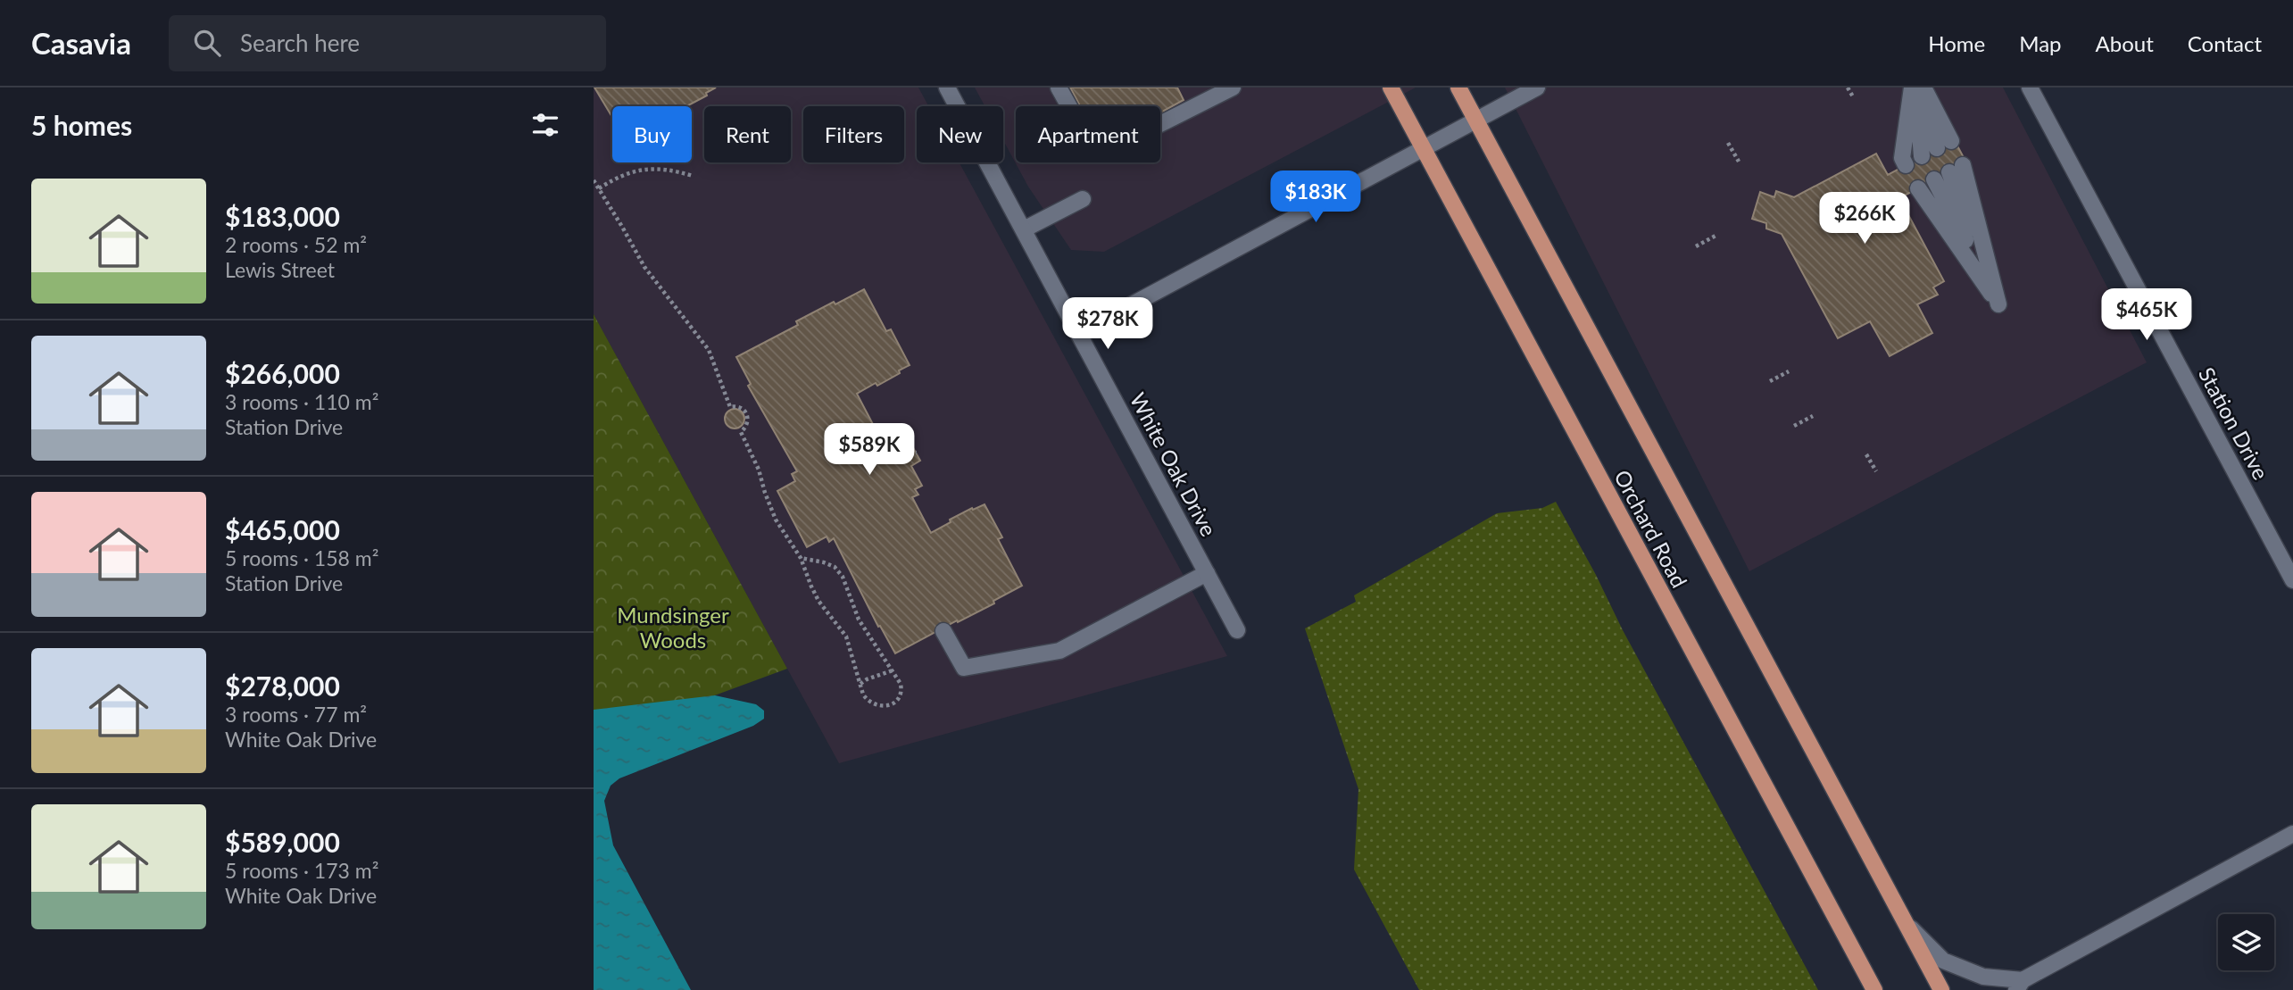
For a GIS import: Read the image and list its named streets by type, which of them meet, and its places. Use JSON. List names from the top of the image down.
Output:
{
  "streets": {
    "main road": ["Orchard Road"],
    "street": ["Station Drive", "White Oak Drive"]
  },
  "parks": ["Mundsinger Woods"],
  "page": {
    "header": "Casavia",
    "search": "Search here",
    "nav": [
      "Home",
      "Map",
      "About",
      "Contact"
    ],
    "heading": "5 homes",
    "chip": [
      "Buy",
      "Rent",
      "Filters",
      "New",
      "Apartment"
    ],
    "list": [
      {
        "name": "$183,000",
        "note": "2 rooms · 52 m² · Lewis Street"
      },
      {
        "name": "$266,000",
        "note": "3 rooms · 110 m² · Station Drive"
      },
      {
        "name": "$465,000",
        "note": "5 rooms · 158 m² · Station Drive"
      },
      {
        "name": "$278,000",
        "note": "3 rooms · 77 m² · White Oak Drive"
      },
      {
        "name": "$589,000",
        "note": "5 rooms · 173 m² · White Oak Drive"
      }
    ],
    "price": [
      "$183K",
      "$266K",
      "$465K",
      "$278K",
      "$589K"
    ]
  }
}
